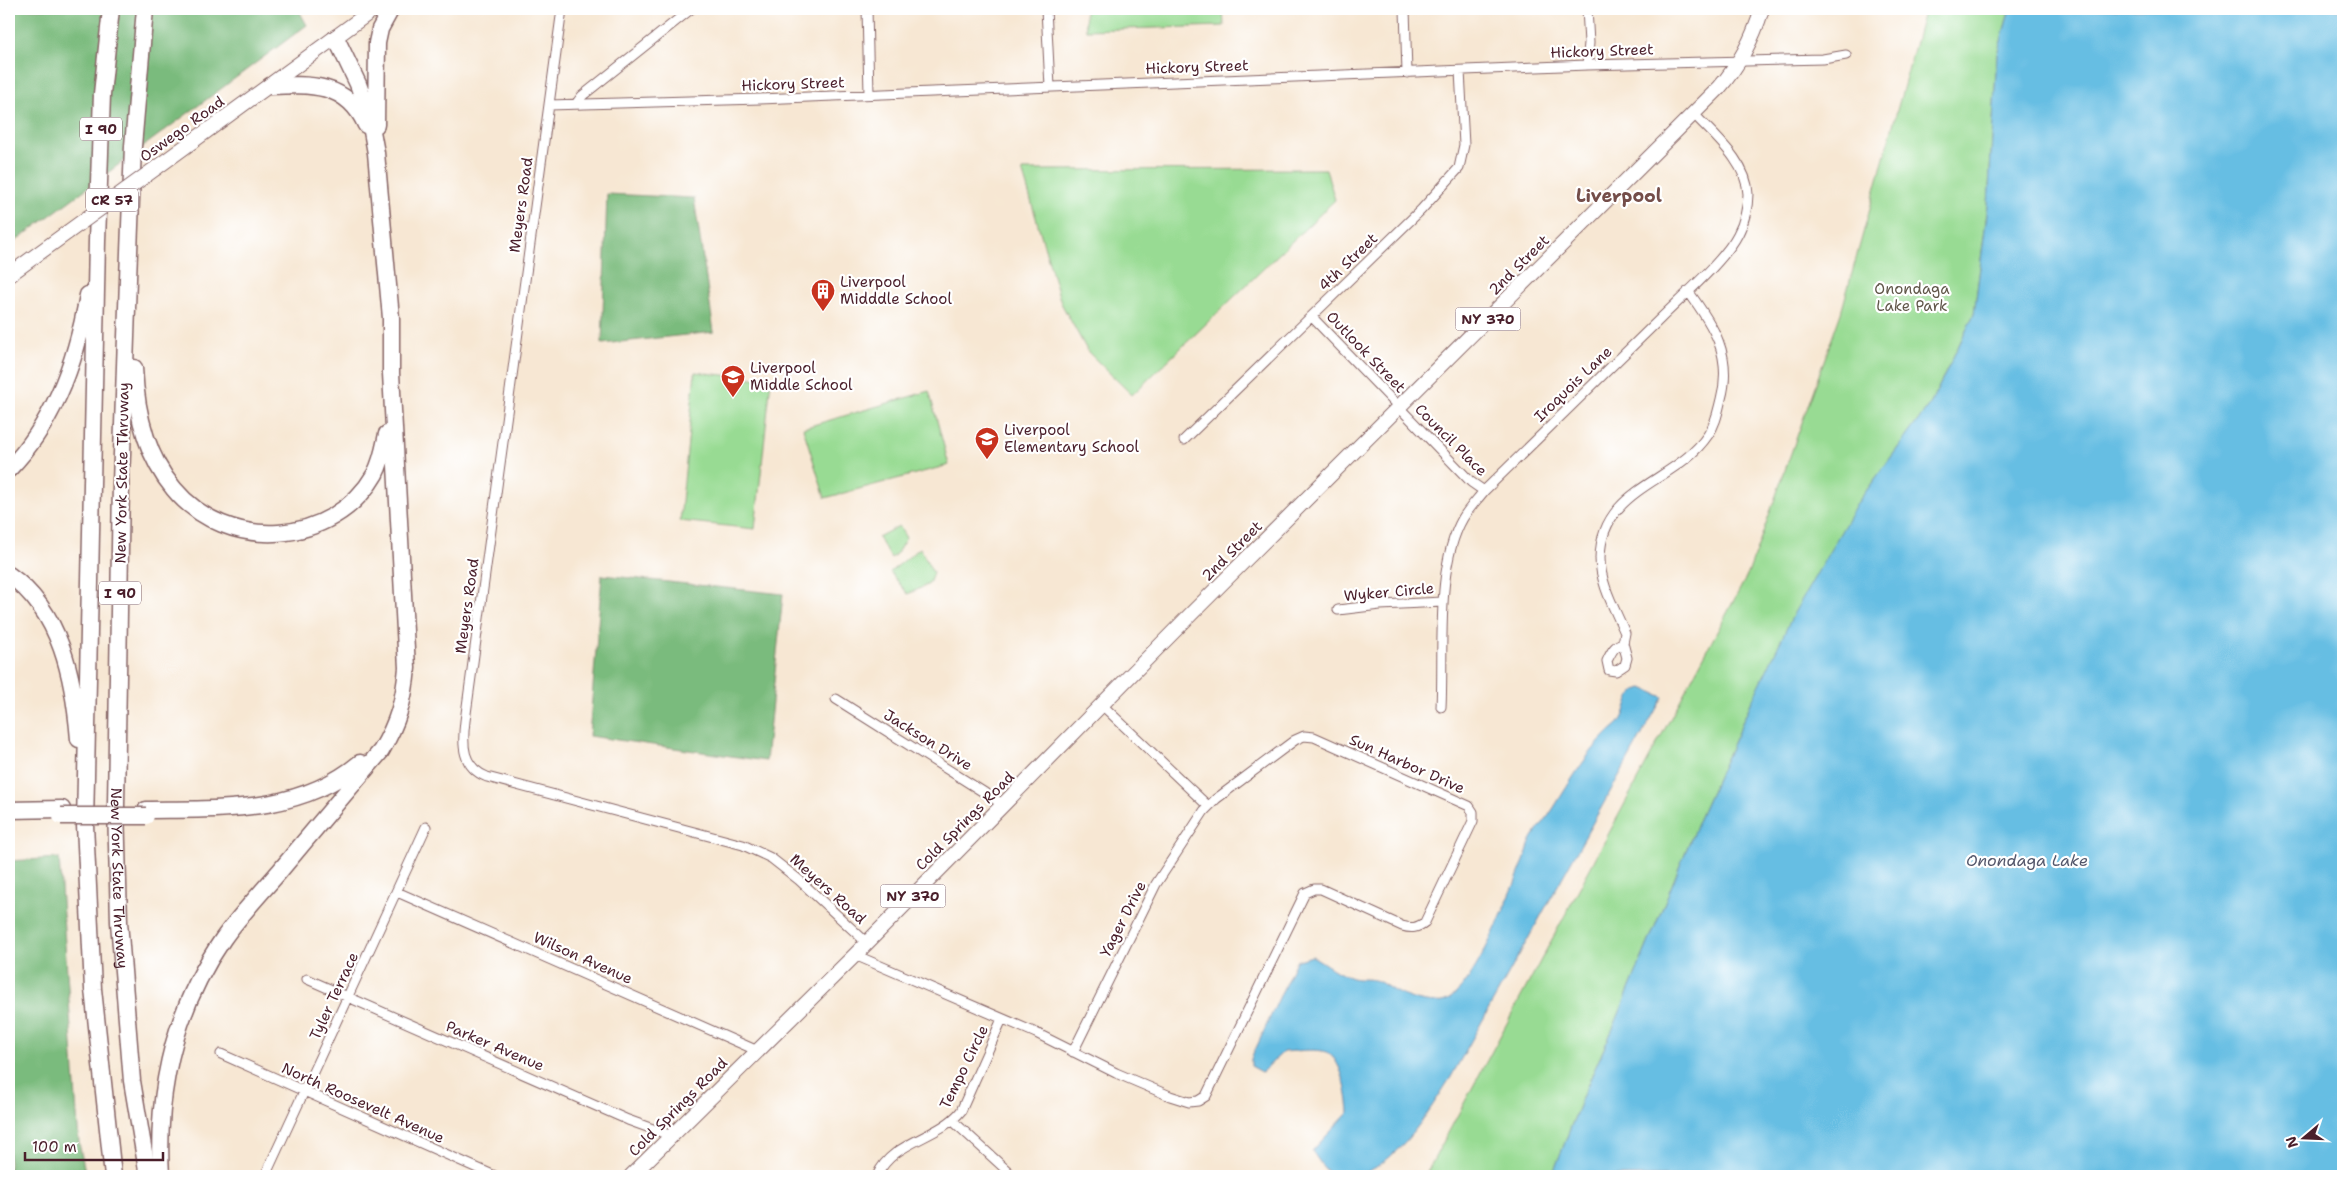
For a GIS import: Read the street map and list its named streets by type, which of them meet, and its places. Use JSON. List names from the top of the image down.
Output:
{
  "streets": {
    "highway": ["I 90", "New York State Thruway"],
    "main road": [
      "Oswego Road",
      "CR 57",
      "2nd Street",
      "NY 370",
      "Cold Springs Road"
    ],
    "street": [
      "Hickory Street",
      "Meyers Road",
      "4th Street",
      "Outlook Street",
      "Iroquois Lane",
      "Council Place",
      "Wyker Circle",
      "Jackson Drive",
      "Sun Harbor Drive",
      "Yager Drive",
      "Wilson Avenue",
      "Tyler Terrace",
      "Parker Avenue",
      "Tempo Circle",
      "North Roosevelt Avenue"
    ]
  },
  "crossings": [
    ["Hickory Street", "Meyers Road"],
    ["Hickory Street", "4th Street"],
    ["Hickory Street", "2nd Street"],
    ["Meyers Road", "Cold Springs Road"],
    ["4th Street", "Outlook Street"],
    ["2nd Street", "Outlook Street"],
    ["2nd Street", "Iroquois Lane"],
    ["2nd Street", "Council Place"],
    ["2nd Street", "Cold Springs Road"],
    ["Outlook Street", "Council Place"],
    ["Iroquois Lane", "Council Place"],
    ["Iroquois Lane", "Wyker Circle"],
    ["Jackson Drive", "Cold Springs Road"],
    ["Sun Harbor Drive", "Yager Drive"],
    ["Cold Springs Road", "Wilson Avenue"],
    ["Cold Springs Road", "Parker Avenue"],
    ["Wilson Avenue", "Tyler Terrace"],
    ["Tyler Terrace", "Parker Avenue"],
    ["Tyler Terrace", "North Roosevelt Avenue"]
  ],
  "districts": ["Liverpool"],
  "water": ["Onondaga Lake"],
  "parks": ["Onondaga Lake Park"],
  "places": {
    "building": ["Liverpool Midddle School"],
    "school or university": ["Liverpool Middle School", "Liverpool Elementary School"]
  },
  "scale_bar": "100 m",
  "north": "left"
}
